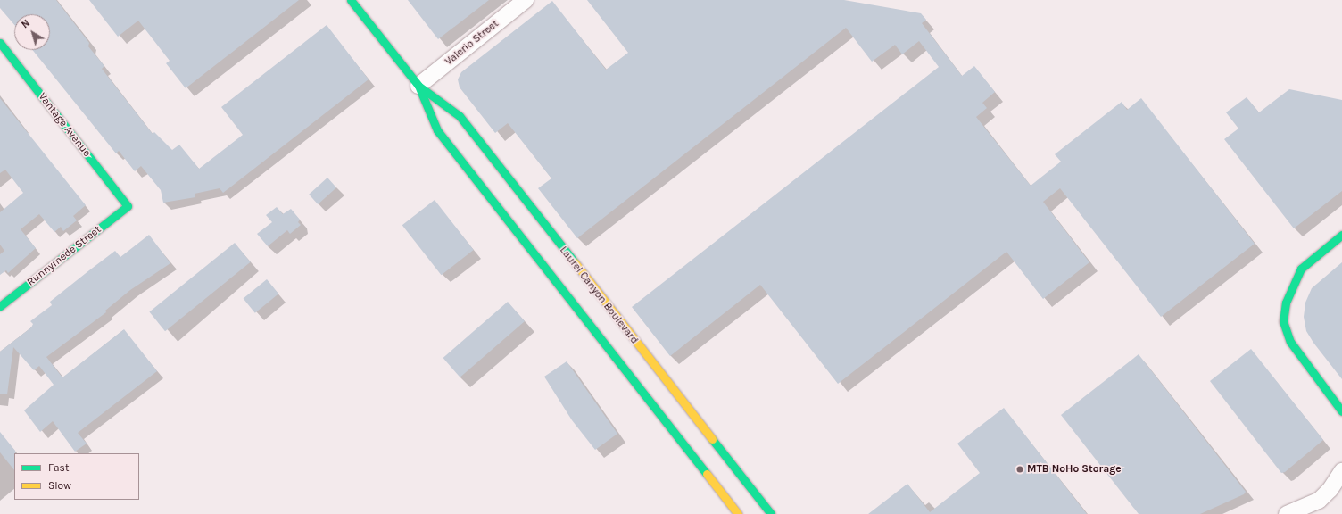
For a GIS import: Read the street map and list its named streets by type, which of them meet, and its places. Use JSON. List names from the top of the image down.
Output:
{
  "streets": {
    "main road": ["Vantage Avenue", "Runnymede Street", "Laurel Canyon Boulevard"],
    "street": ["Valerio Street"]
  },
  "crossings": [
    ["Valerio Street", "Laurel Canyon Boulevard"],
    ["Vantage Avenue", "Runnymede Street"]
  ],
  "places": ["MTB NoHo Storage"],
  "legend": ["Fast", "Slow"],
  "north": "top left"
}
